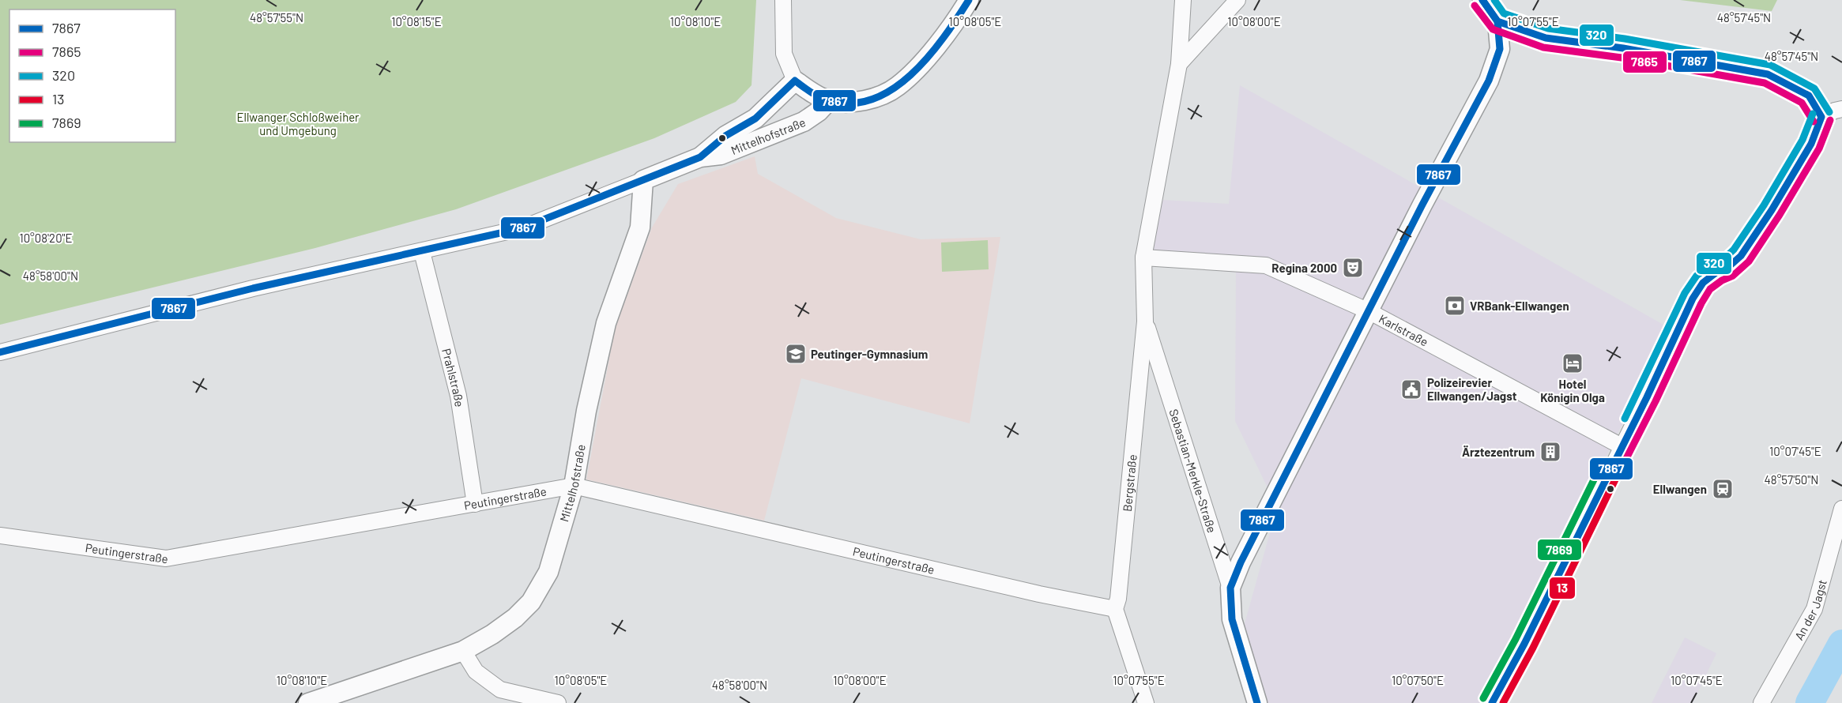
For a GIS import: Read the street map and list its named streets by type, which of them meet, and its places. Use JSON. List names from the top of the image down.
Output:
{
  "streets": {
    "street": [
      "Mittelhofstraße",
      "Karlstraße",
      "Prahlstraße",
      "Sebastian-Merkle-Straße",
      "Bergstraße",
      "Peutingerstraße",
      "An der Jagst"
    ]
  },
  "crossings": [
    ["Mittelhofstraße", "Peutingerstraße"],
    ["Karlstraße", "Bergstraße"],
    ["Prahlstraße", "Peutingerstraße"],
    ["Sebastian-Merkle-Straße", "Bergstraße"],
    ["Bergstraße", "Peutingerstraße"]
  ],
  "parks": ["Ellwanger Schloßweiher und Umgebung"],
  "places": {
    "theatre": ["Regina 2000"],
    "bank": ["VRBank-Ellwangen"],
    "school or university": ["Peutinger-Gymnasium"],
    "hotel": ["Hotel Königin Olga"],
    "public building": ["Polizeirevier Ellwangen/Jagst"],
    "building": ["Ärztezentrum"],
    "station": ["Ellwangen"]
  },
  "lines": [
    "transit line 7867",
    "transit line 320",
    "transit line 7865",
    "transit line 7869",
    "transit line 13"
  ],
  "legend": [
    "7867",
    "7865",
    "320",
    "13",
    "7869"
  ],
  "coordinates": [
    "48°57'55\"N",
    "48°57'45\"N",
    "10°08'10\"E",
    "10°08'00\"E",
    "10°07'55\"E",
    "10°08'15\"E",
    "10°08'05\"E",
    "10°08'20\"E",
    "48°58'00\"N",
    "10°07'45\"E",
    "48°57'50\"N",
    "10°07'50\"E"
  ]
}
